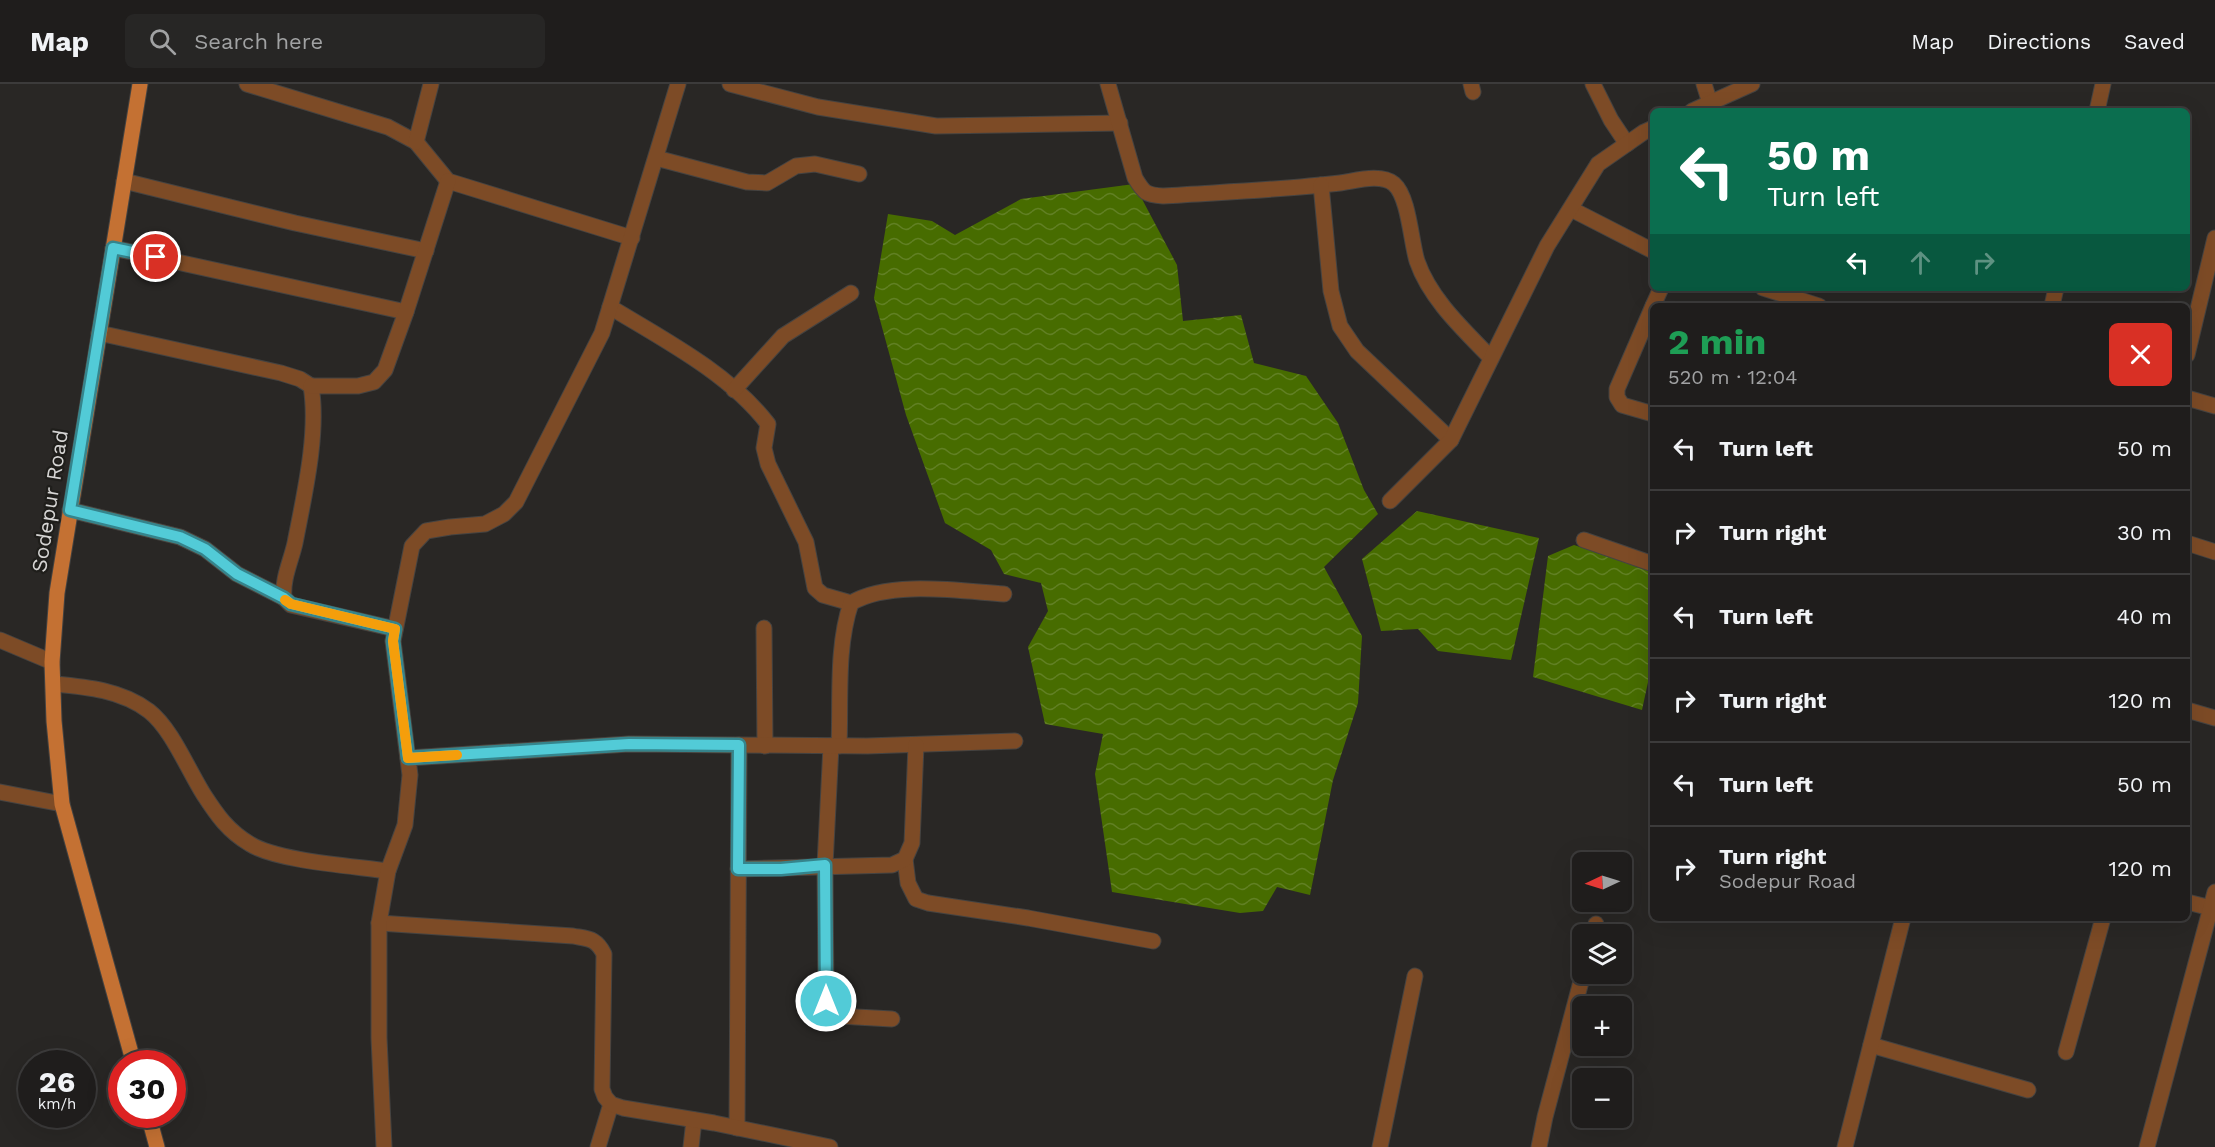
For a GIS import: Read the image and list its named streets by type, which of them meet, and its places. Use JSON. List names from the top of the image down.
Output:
{
  "streets": {
    "main road": ["Sodepur Road"]
  },
  "north": "left",
  "page": {
    "header": "Map",
    "search": "Search here",
    "nav": ["Map", "Directions", "Saved"],
    "turn": ["50 m", "Turn left"],
    "heading": ["2 min", "520 m · 12:04"],
    "list": [
      {
        "name": "Turn left",
        "value": "50 m"
      },
      {
        "name": "Turn right",
        "value": "30 m"
      },
      {
        "name": "Turn left",
        "value": "40 m"
      },
      {
        "name": "Turn right",
        "value": "120 m"
      },
      {
        "name": "Turn left",
        "value": "50 m"
      },
      {
        "name": "Turn right",
        "note": "Sodepur Road",
        "value": "120 m"
      }
    ],
    "map_buttons": ["+", "−"],
    "speed": "26 km/h",
    "limit": "30"
  }
}
